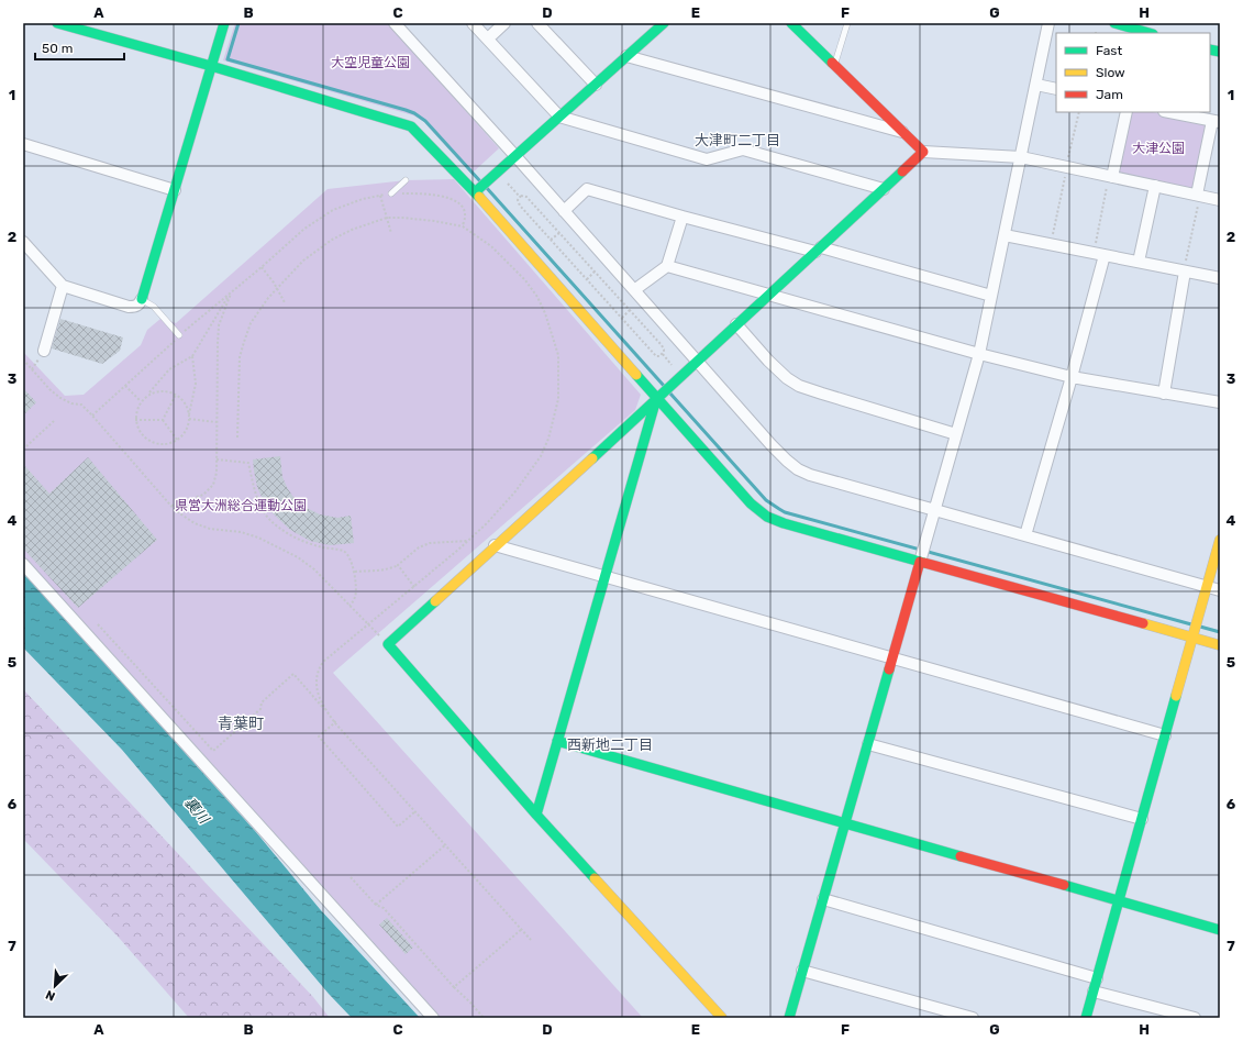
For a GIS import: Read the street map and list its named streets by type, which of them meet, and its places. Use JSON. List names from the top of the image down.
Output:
{
  "districts": ["大津町二丁目", "青葉町", "西新地二丁目"],
  "water": ["裏川"],
  "parks": ["大空児童公園", "大津公園", "県営大洲総合運動公園"],
  "legend": ["Fast", "Slow", "Jam"],
  "scale_bar": "50 m",
  "north": "bottom left",
  "grid": {
    "columns": [
      "A",
      "B",
      "C",
      "D",
      "E",
      "F",
      "G",
      "H"
    ],
    "rows": [
      "1",
      "2",
      "3",
      "4",
      "5",
      "6",
      "7"
    ]
  }
}
